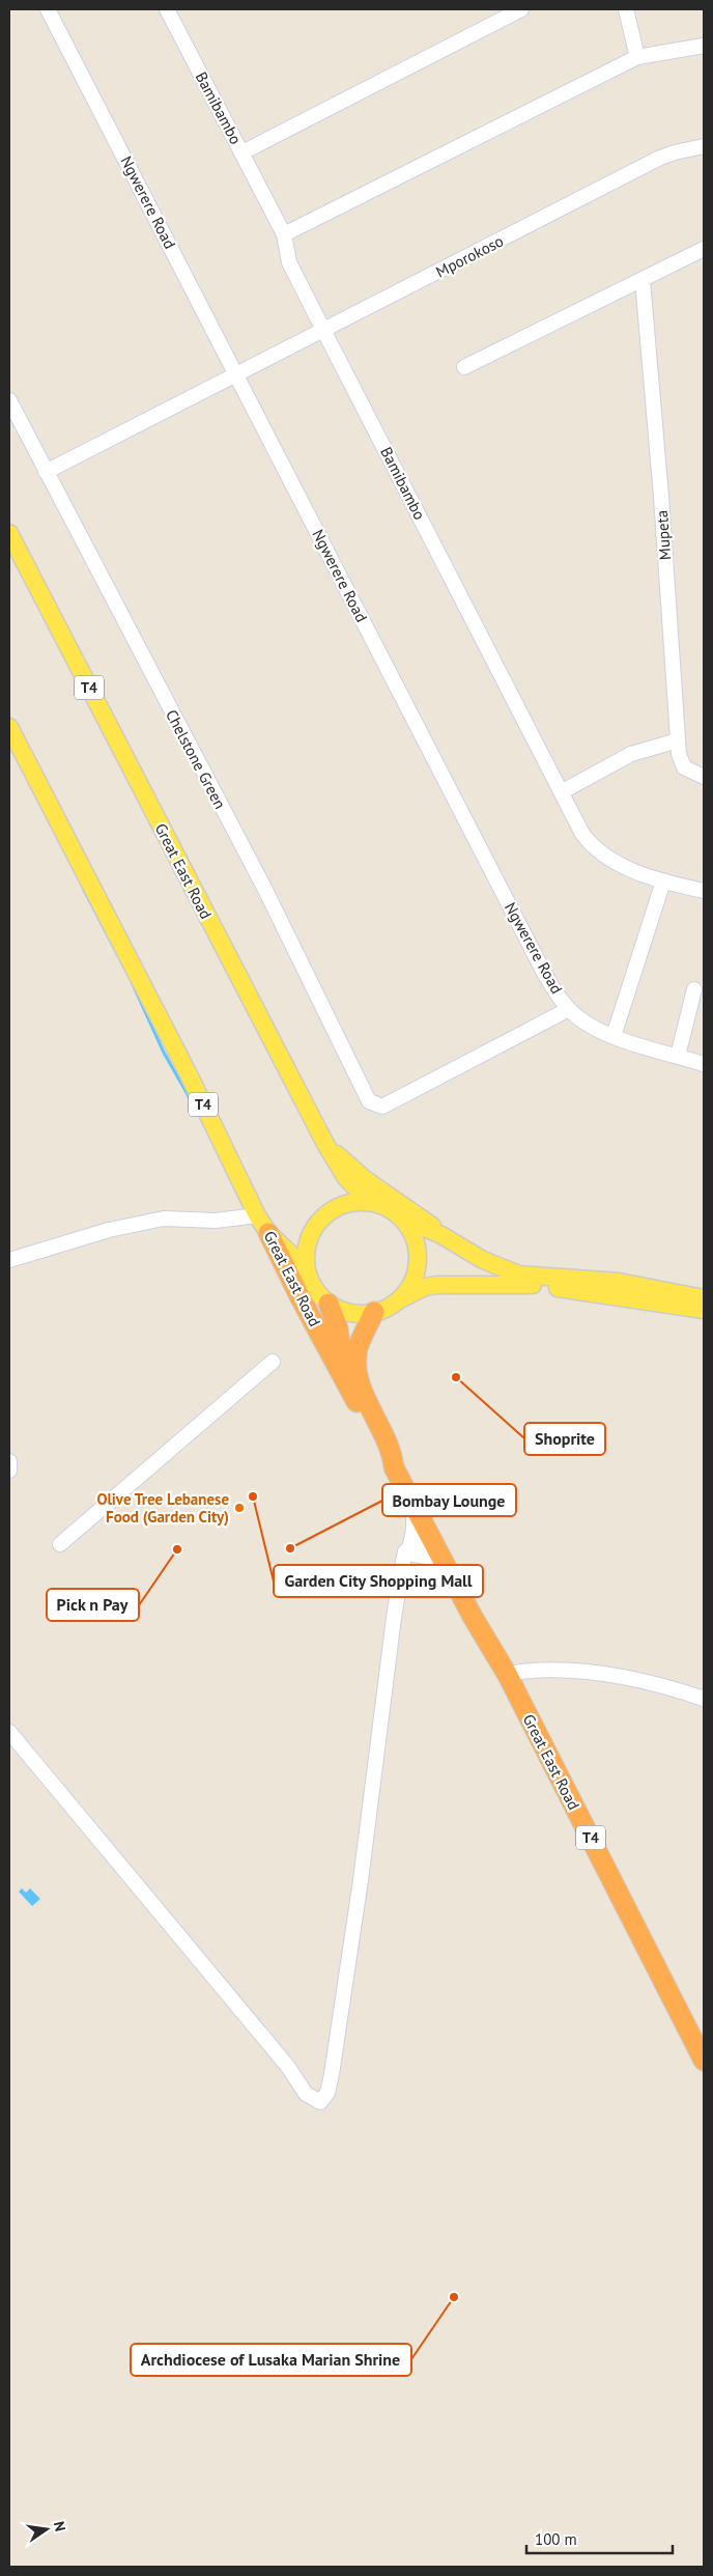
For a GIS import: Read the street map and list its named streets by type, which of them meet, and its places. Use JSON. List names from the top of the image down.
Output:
{
  "streets": {
    "highway": ["T4", "Great East Road"],
    "street": [
      "Bamibambo",
      "Ngwerere Road",
      "Mporokoso",
      "Mupeta",
      "Chelstone Green"
    ]
  },
  "crossings": [
    ["Bamibambo", "Mporokoso"],
    ["Ngwerere Road", "Mporokoso"],
    ["Ngwerere Road", "Chelstone Green"],
    ["Mporokoso", "Chelstone Green"],
    ["T4", "Great East Road"]
  ],
  "places": [
    "Shoprite",
    "Garden City Shopping Mall",
    "Olive Tree Lebanese Food (Garden City)",
    "Bombay Lounge",
    "Pick n Pay",
    "Archdiocese of Lusaka Marian Shrine"
  ],
  "scale_bar": "100 m",
  "north": "right"
}
